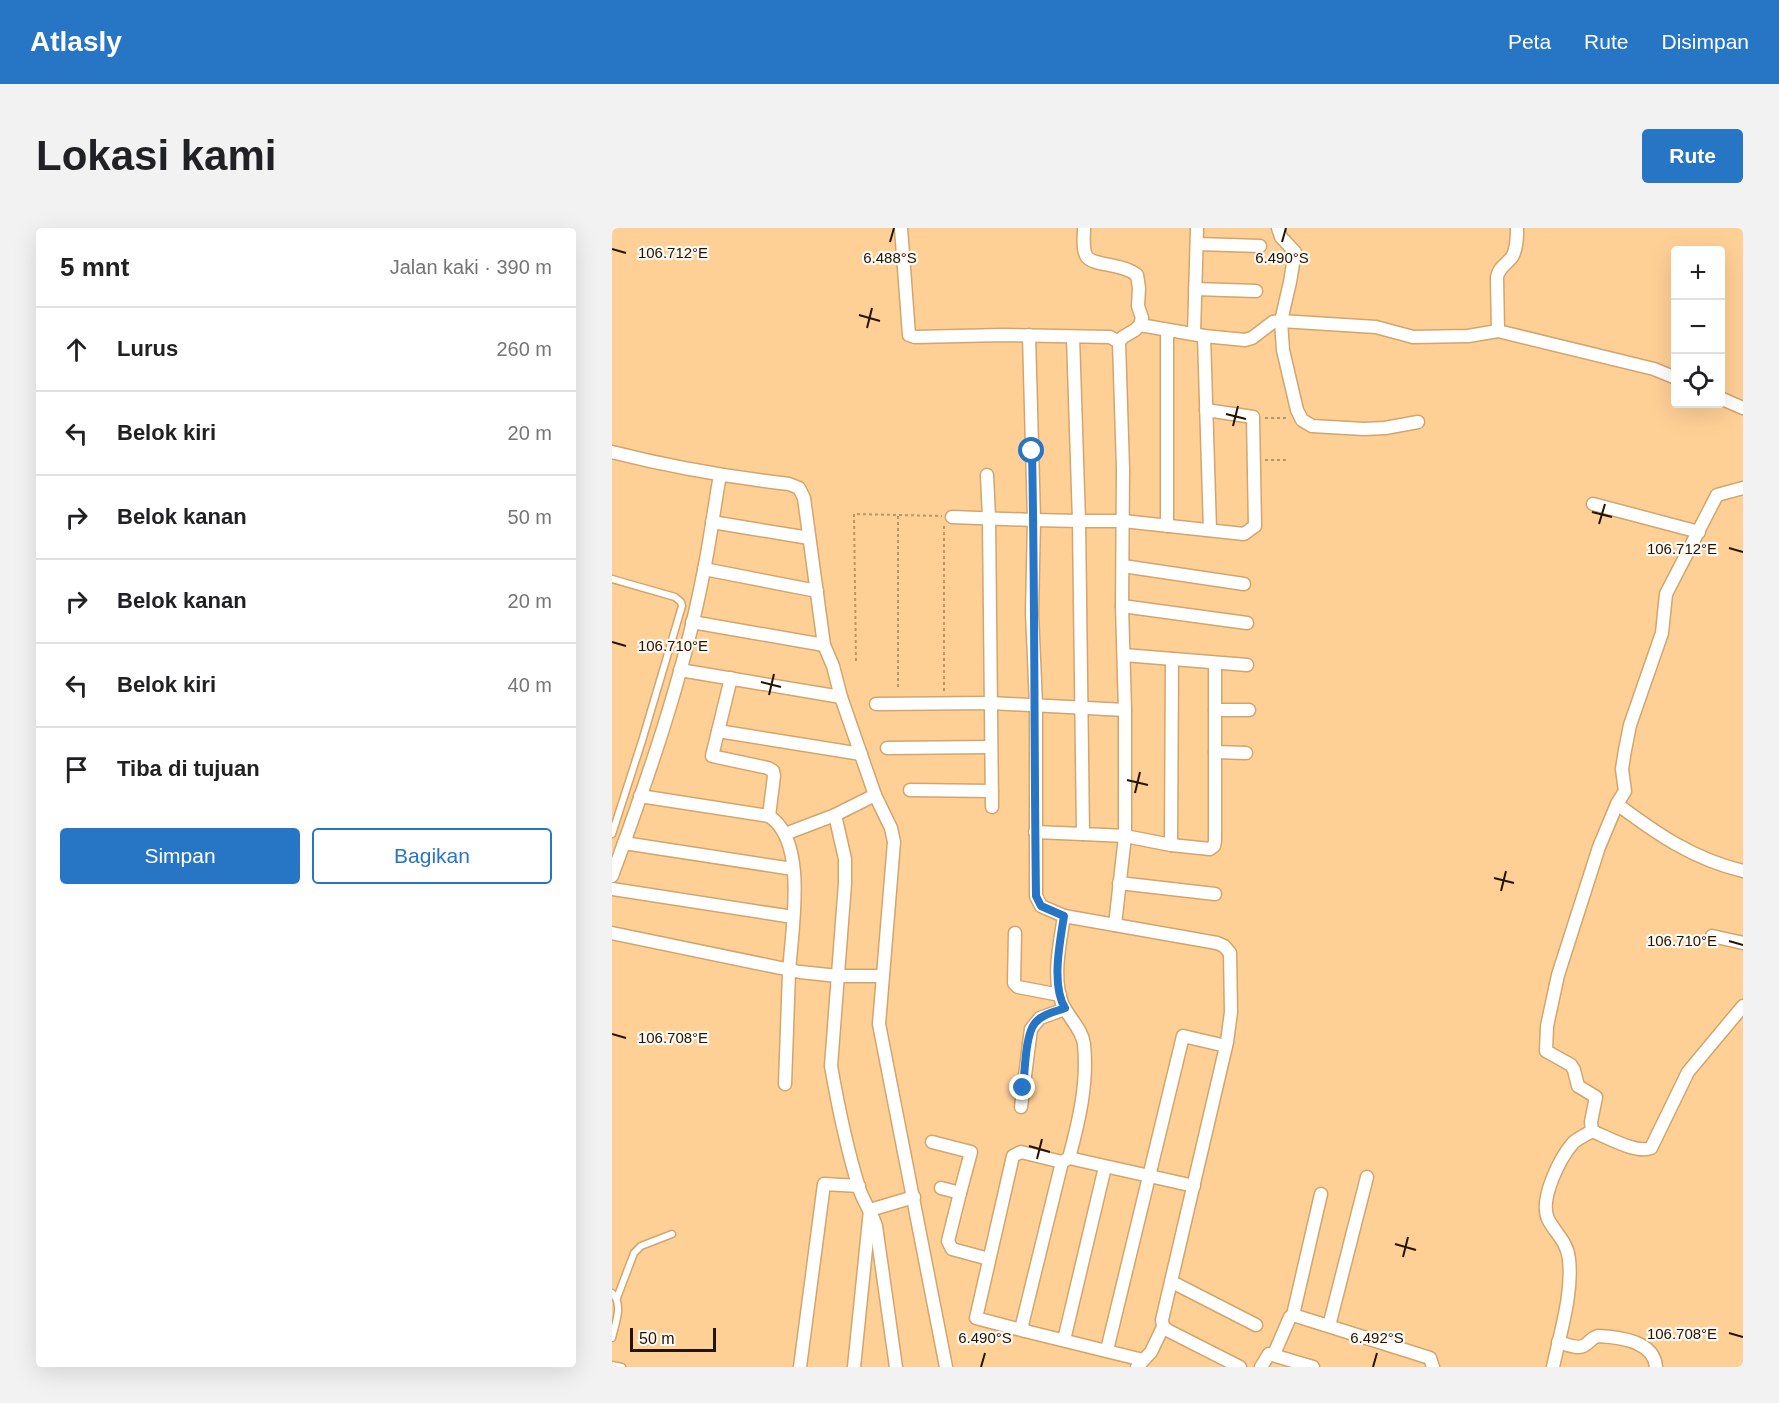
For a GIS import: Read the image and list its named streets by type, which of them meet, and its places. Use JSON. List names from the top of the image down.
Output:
{
  "scale_bar": "50 m",
  "page": {
    "header": "Atlasly",
    "nav": ["Peta", "Rute", "Disimpan"],
    "buttons": [
      "Rute",
      ["Simpan", "Bagikan"]
    ],
    "title": "Lokasi kami",
    "heading": ["5 mnt", "Jalan kaki · 390 m"],
    "map_buttons": ["+", "−"],
    "list": [
      ["Lurus", "260 m"],
      ["Belok kiri", "20 m"],
      ["Belok kanan", "50 m"],
      ["Belok kanan", "20 m"],
      ["Belok kiri", "40 m"],
      "Tiba di tujuan"
    ],
    "scale": "50 m"
  },
  "coordinates": [
    "106.712°E",
    "6.488°S",
    "6.490°S",
    "106.710°E",
    "106.708°E",
    "6.492°S"
  ]
}
